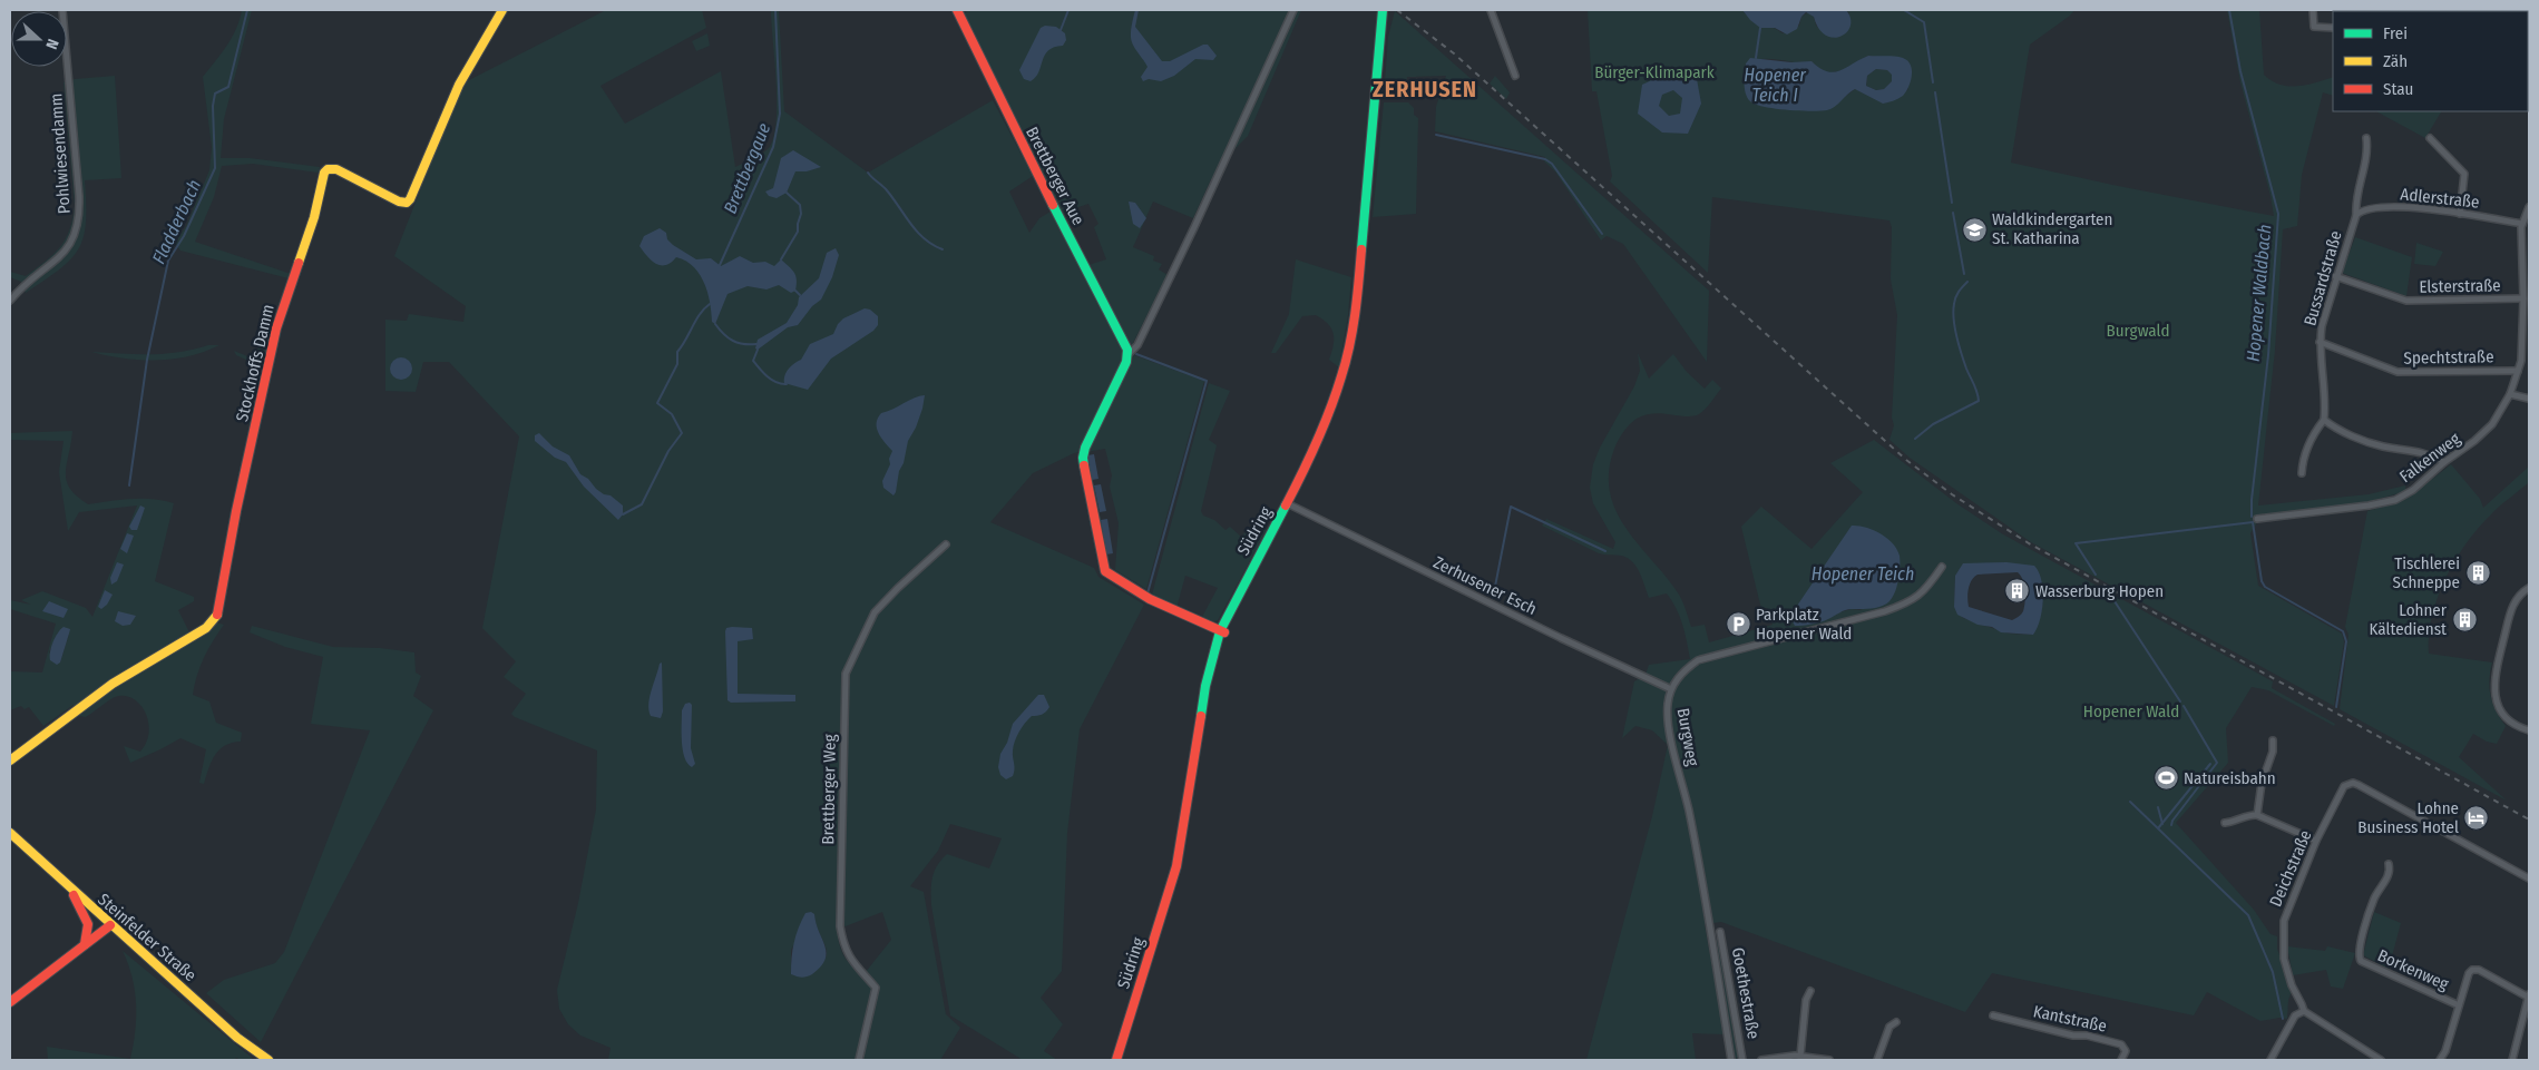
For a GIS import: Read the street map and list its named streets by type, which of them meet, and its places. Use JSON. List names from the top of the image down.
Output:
{
  "streets": {
    "street": [
      "Pohlwiesendamm",
      "Brettberger Aue",
      "Adlerstraße",
      "Bussardstraße",
      "Elsterstraße",
      "Spechtstraße",
      "Stockhoffs Damm",
      "Falkenweg",
      "Südring",
      "Zerhusener Esch",
      "Burgweg",
      "Brettberger Weg",
      "Deichstraße",
      "Steinfelder Straße",
      "Borkenweg",
      "Goethestraße",
      "Kantstraße"
    ]
  },
  "crossings": [
    ["Adlerstraße", "Bussardstraße"],
    ["Adlerstraße", "Falkenweg"],
    ["Bussardstraße", "Elsterstraße"],
    ["Bussardstraße", "Spechtstraße"],
    ["Elsterstraße", "Falkenweg"],
    ["Spechtstraße", "Falkenweg"],
    ["Südring", "Zerhusener Esch"],
    ["Zerhusener Esch", "Burgweg"]
  ],
  "districts": ["ZERHUSEN"],
  "water": [
    "Hopener Teich I",
    "Brettbergaue",
    "Fladderbach",
    "Hopener Waldbach",
    "Hopener Teich"
  ],
  "parks": ["Bürger-Klimapark", "Burgwald", "Hopener Wald"],
  "places": {
    "school or university": ["Waldkindergarten St. Katharina"],
    "building": ["Tischlerei Schneppe", "Wasserburg Hopen", "Lohner Kältedienst"],
    "parking": ["Parkplatz Hopener Wald"],
    "sports": ["Natureisbahn"],
    "hotel": ["Lohne Business Hotel"]
  },
  "legend": ["Frei", "Zäh", "Stau"],
  "north": "right"
}
